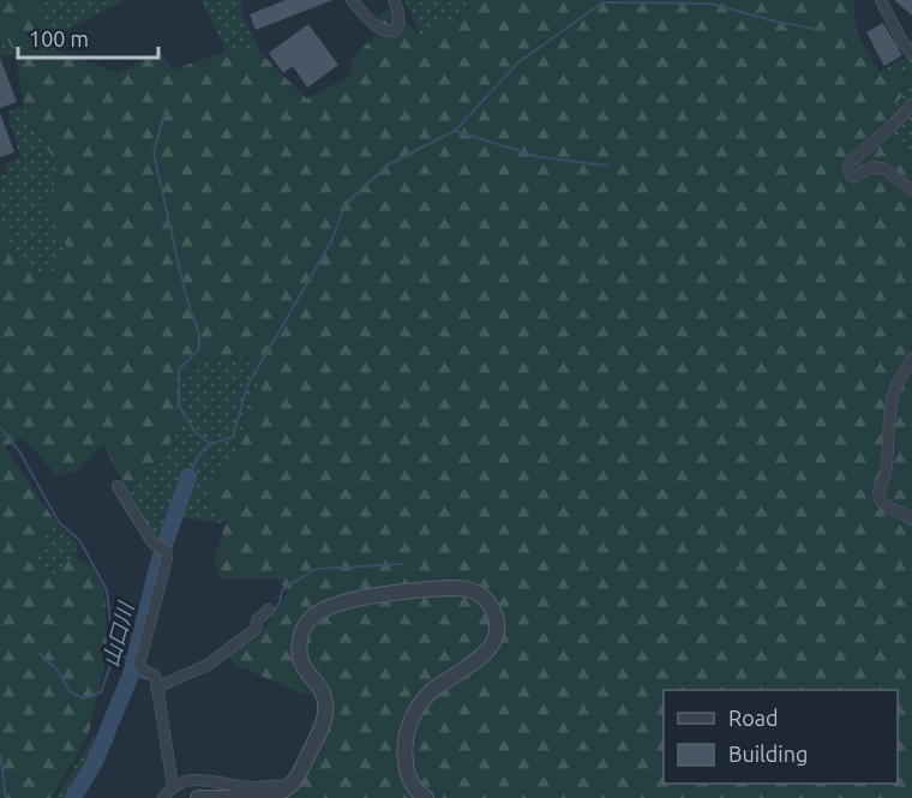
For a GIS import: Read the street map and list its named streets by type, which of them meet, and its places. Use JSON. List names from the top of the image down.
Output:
{
  "water": ["山口川"],
  "legend": ["Road", "Building"],
  "scale_bar": "100 m"
}
